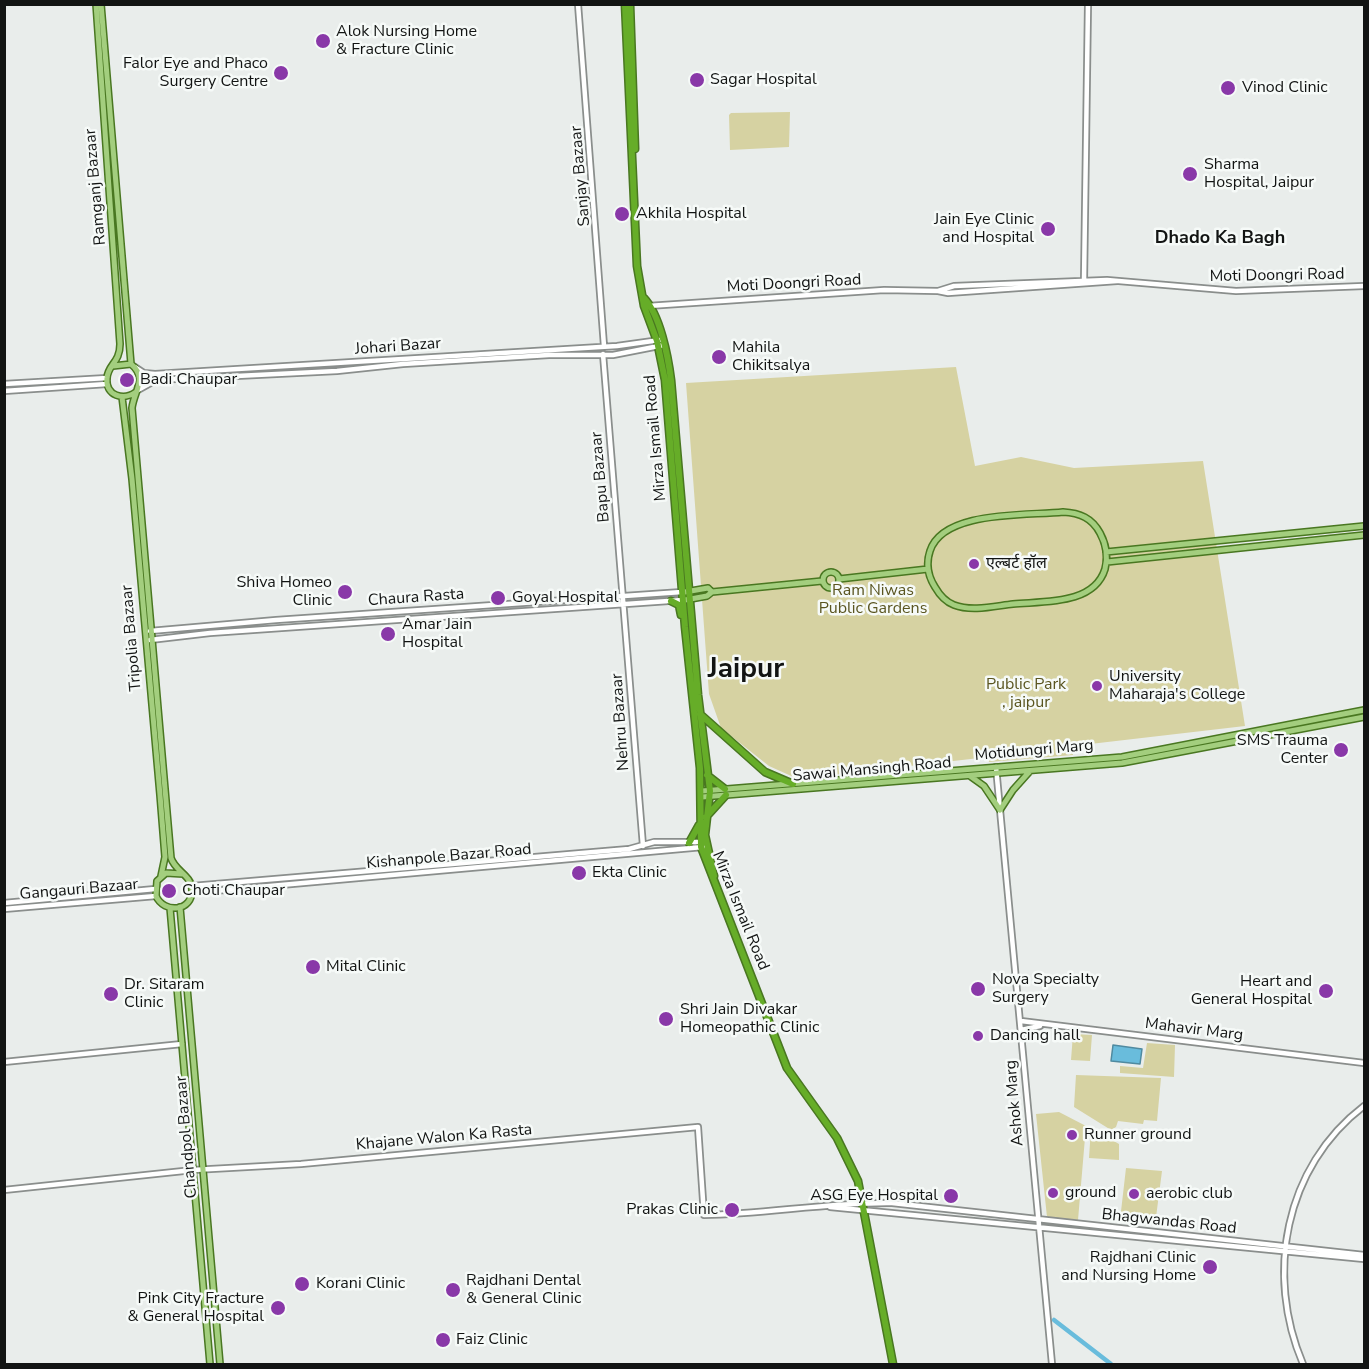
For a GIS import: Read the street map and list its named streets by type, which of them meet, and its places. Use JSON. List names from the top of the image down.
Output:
{
  "streets": {
    "highway": ["Mirza Ismail Road"],
    "main road": [
      "Ramganj Bazaar",
      "Tripolia Bazaar",
      "Motidungri Marg",
      "Sawai Mansingh Road",
      "Chandpol Bazaar"
    ],
    "street": [
      "Sanjay Bazaar",
      "Moti Doongri Road",
      "Johari Bazar",
      "Bapu Bazaar",
      "Chaura Rasta",
      "Nehru Bazaar",
      "Kishanpole Bazar Road",
      "Gangauri Bazaar",
      "Mahavir Marg",
      "Ashok Marg",
      "Khajane Walon Ka Rasta",
      "Bhagwandas Road"
    ]
  },
  "crossings": [
    ["Sanjay Bazaar", "Johari Bazar"],
    ["Ramganj Bazaar", "Johari Bazar"],
    ["Ramganj Bazaar", "Tripolia Bazaar"],
    ["Moti Doongri Road", "Mirza Ismail Road"],
    ["Johari Bazar", "Mirza Ismail Road"],
    ["Johari Bazar", "Bapu Bazaar"],
    ["Johari Bazar", "Tripolia Bazaar"],
    ["Mirza Ismail Road", "Chaura Rasta"],
    ["Mirza Ismail Road", "Motidungri Marg"],
    ["Mirza Ismail Road", "Kishanpole Bazar Road"],
    ["Mirza Ismail Road", "Bhagwandas Road"],
    ["Bapu Bazaar", "Chaura Rasta"],
    ["Bapu Bazaar", "Nehru Bazaar"],
    ["Chaura Rasta", "Tripolia Bazaar"],
    ["Chaura Rasta", "Nehru Bazaar"],
    ["Tripolia Bazaar", "Kishanpole Bazar Road"],
    ["Tripolia Bazaar", "Gangauri Bazaar"],
    ["Tripolia Bazaar", "Chandpol Bazaar"],
    ["Motidungri Marg", "Sawai Mansingh Road"],
    ["Motidungri Marg", "Ashok Marg"],
    ["Sawai Mansingh Road", "Ashok Marg"],
    ["Kishanpole Bazar Road", "Gangauri Bazaar"],
    ["Kishanpole Bazar Road", "Chandpol Bazaar"],
    ["Gangauri Bazaar", "Chandpol Bazaar"],
    ["Mahavir Marg", "Ashok Marg"],
    ["Ashok Marg", "Bhagwandas Road"],
    ["Chandpol Bazaar", "Khajane Walon Ka Rasta"],
    ["Khajane Walon Ka Rasta", "Bhagwandas Road"]
  ],
  "districts": ["Dhado Ka Bagh", "Jaipur"],
  "parks": ["Ram Niwas Public Gardens", "Public Park , jaipur"],
  "places": [
    "Alok Nursing Home & Fracture Clinic",
    "Falor Eye and Phaco Surgery Centre",
    "Sagar Hospital",
    "Vinod Clinic",
    "Sharma Hospital, Jaipur",
    "Akhila Hospital",
    "Jain Eye Clinic and Hospital",
    "Mahila Chikitsalya",
    "Badi Chaupar",
    "एल्बर्ट हॉल",
    "Shiva Homeo Clinic",
    "Goyal Hospital",
    "Amar Jain Hospital",
    "University Maharaja's College",
    "SMS Trauma Center",
    "Ekta Clinic",
    "Choti Chaupar",
    "Mital Clinic",
    "Nova Specialty Surgery",
    "Heart and General Hospital",
    "Dr. Sitaram Clinic",
    "Shri Jain Divakar Homeopathic Clinic",
    "Dancing hall",
    "Runner ground",
    "ground",
    "aerobic club",
    "ASG Eye Hospital",
    "Prakas Clinic",
    "Rajdhani Clinic and Nursing Home",
    "Korani Clinic",
    "Rajdhani Dental & General Clinic",
    "Pink City Fracture & General Hospital",
    "Faiz Clinic"
  ]
}
